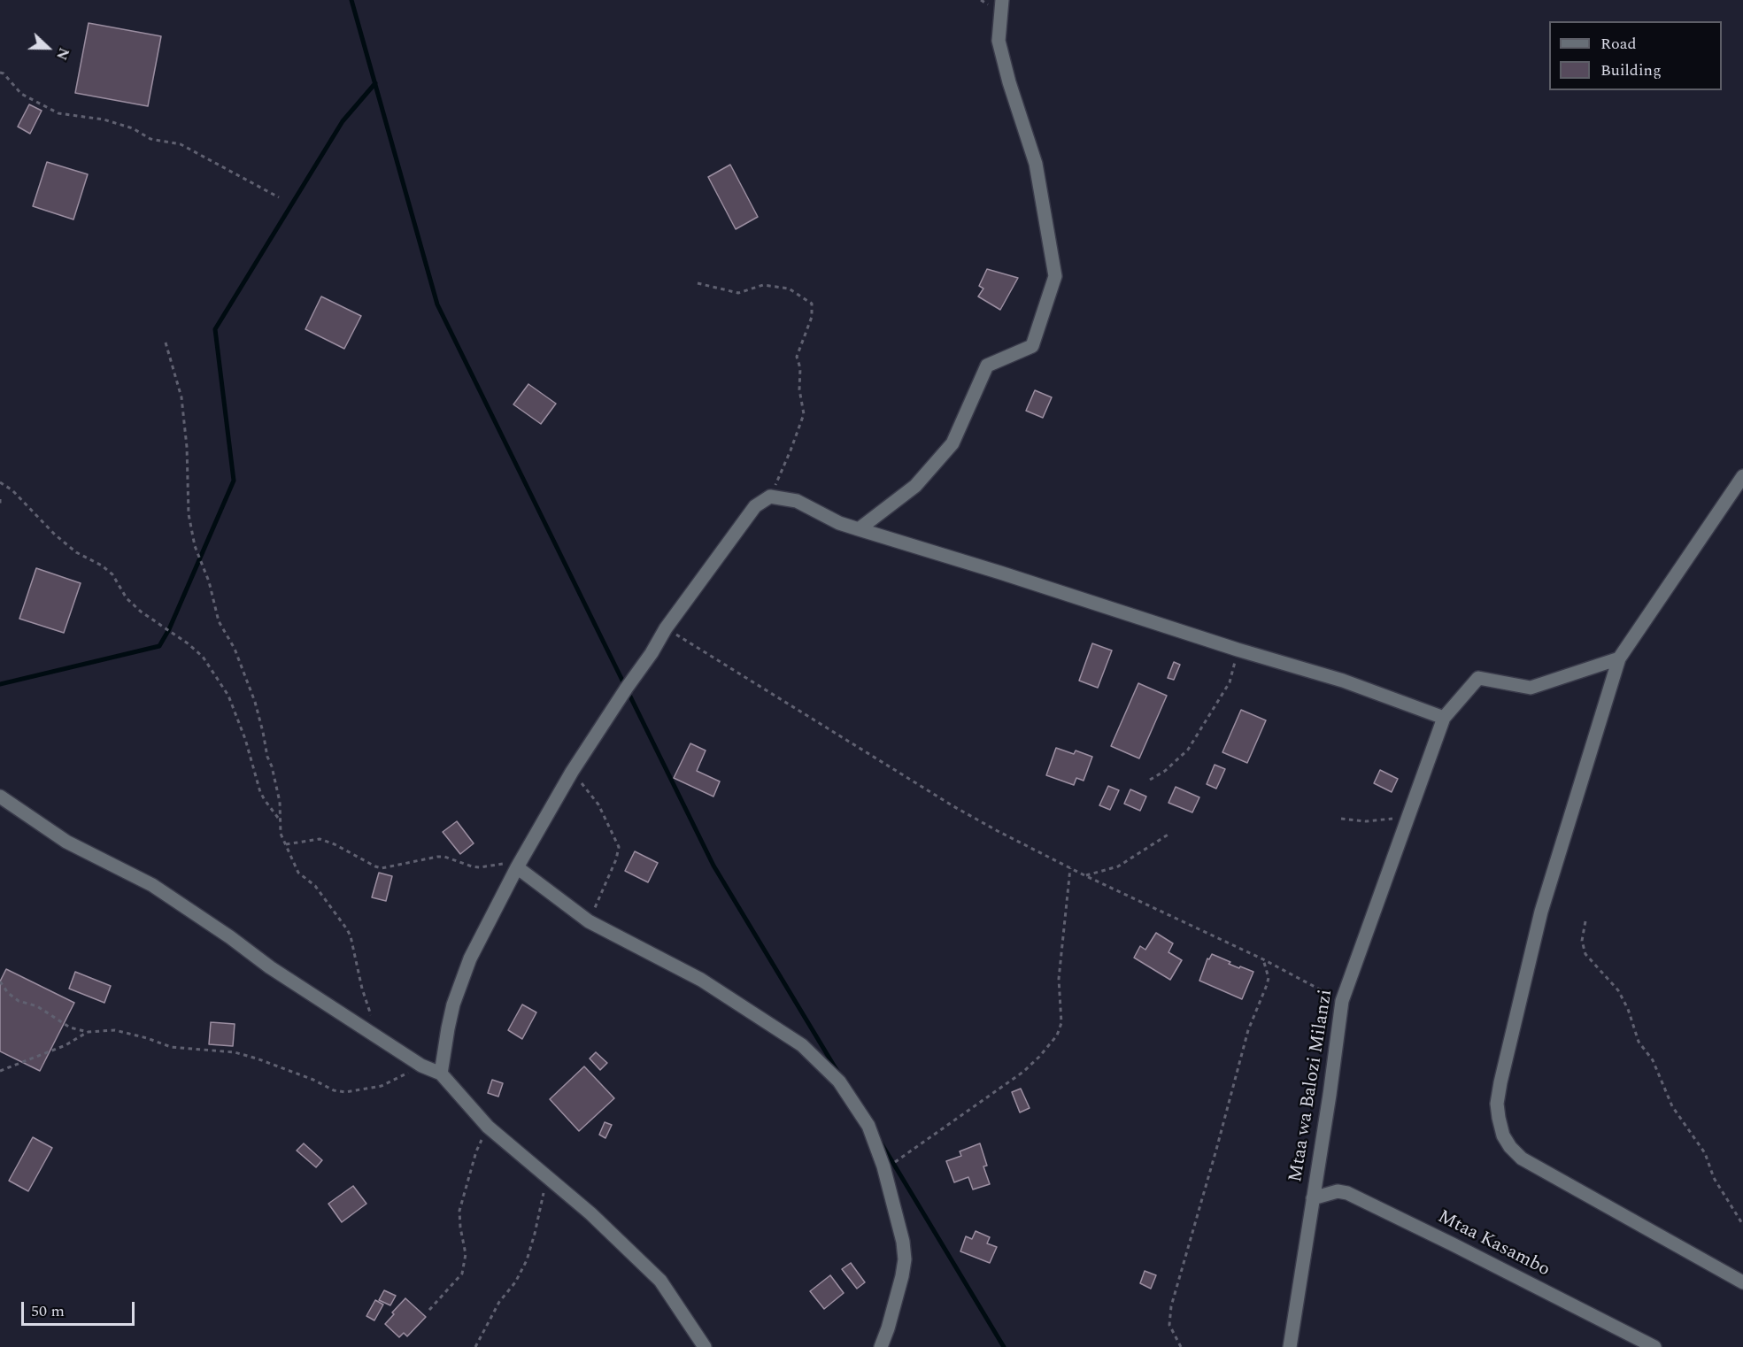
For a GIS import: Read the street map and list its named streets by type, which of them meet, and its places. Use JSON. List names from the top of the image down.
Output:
{
  "streets": {
    "street": ["Mtaa wa Balozi Milanzi", "Mtaa Kasambo"]
  },
  "crossings": [
    ["Mtaa wa Balozi Milanzi", "Mtaa Kasambo"]
  ],
  "legend": ["Road", "Building"],
  "scale_bar": "50 m",
  "north": "right"
}
